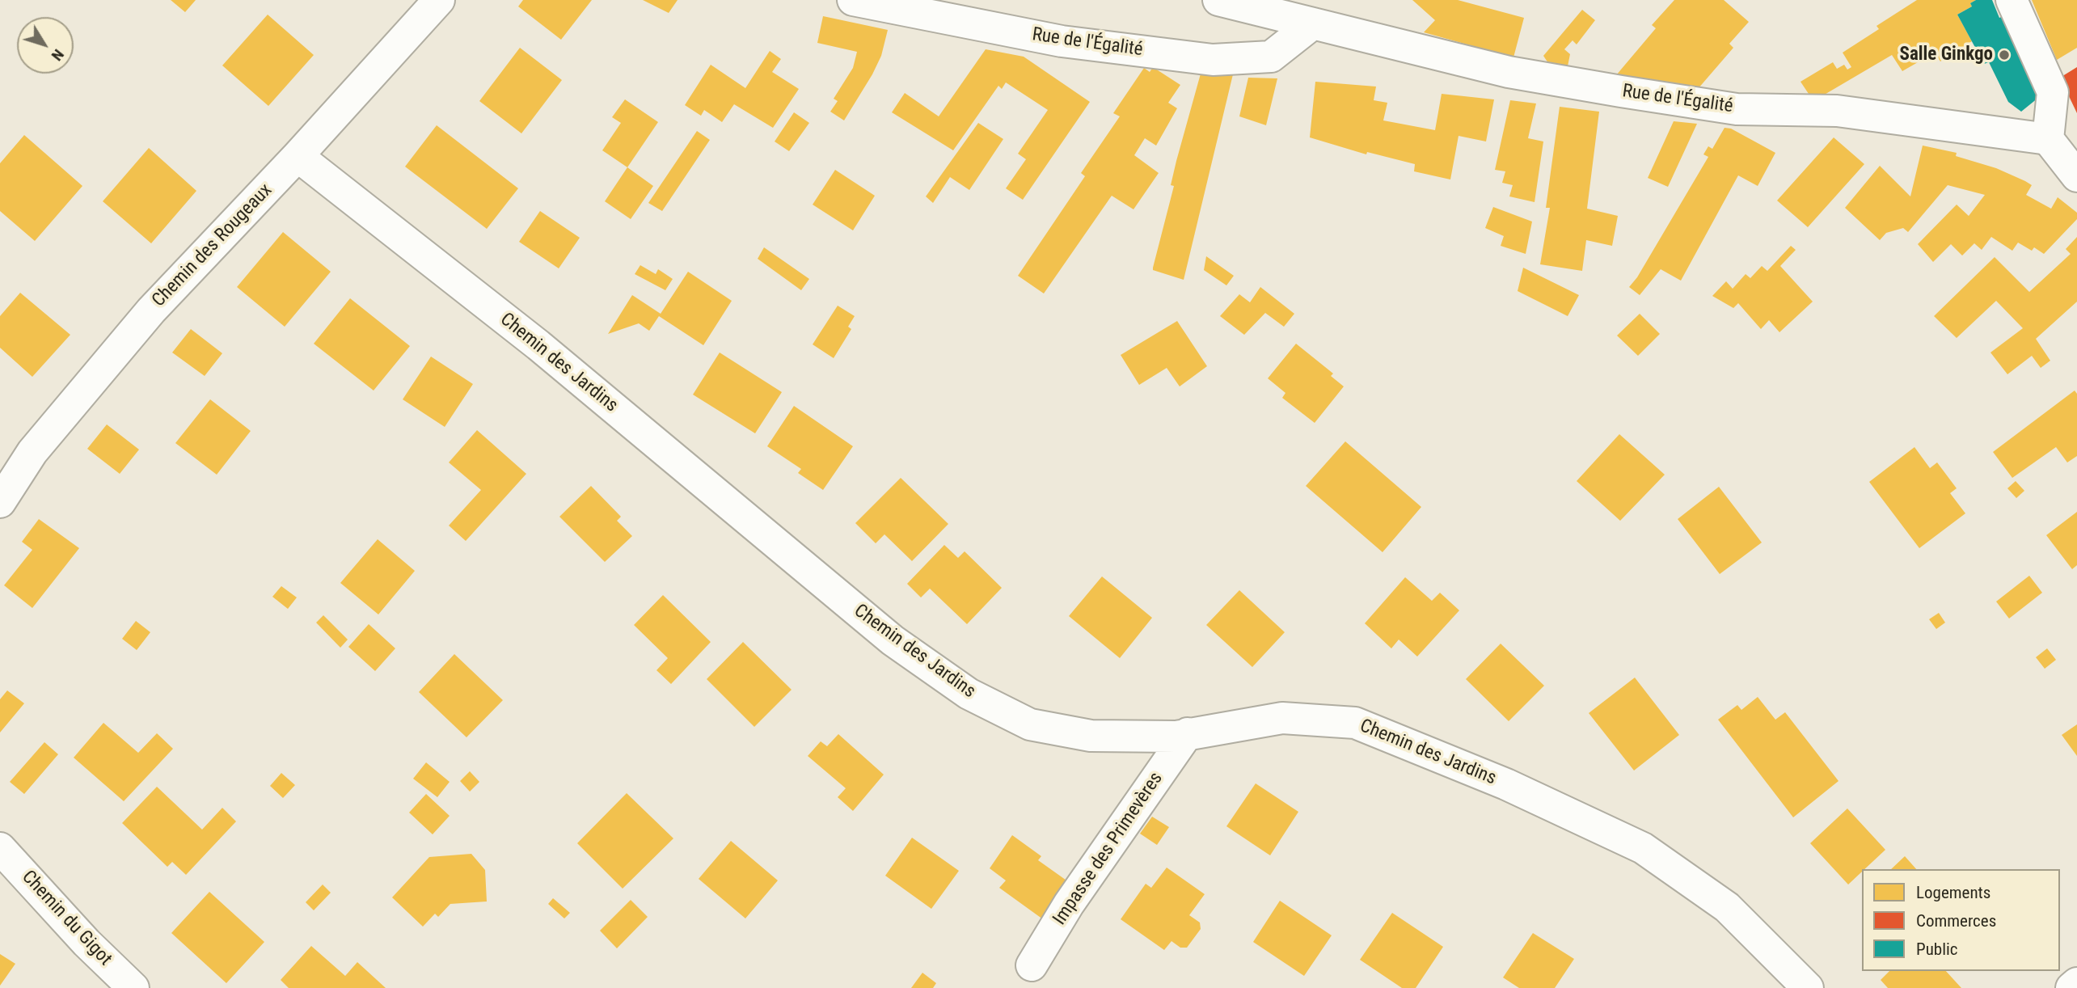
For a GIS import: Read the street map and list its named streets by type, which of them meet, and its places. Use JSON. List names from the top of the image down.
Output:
{
  "streets": {
    "street": [
      "Rue de l'Égalité",
      "Chemin des Rougeaux",
      "Chemin des Jardins",
      "Impasse des Primevères",
      "Chemin du Gigot"
    ]
  },
  "crossings": [
    ["Chemin des Rougeaux", "Chemin des Jardins"],
    ["Chemin des Jardins", "Impasse des Primevères"]
  ],
  "places": ["Salle Ginkgo"],
  "legend": ["Logements", "Commerces", "Public"],
  "north": "bottom right"
}
